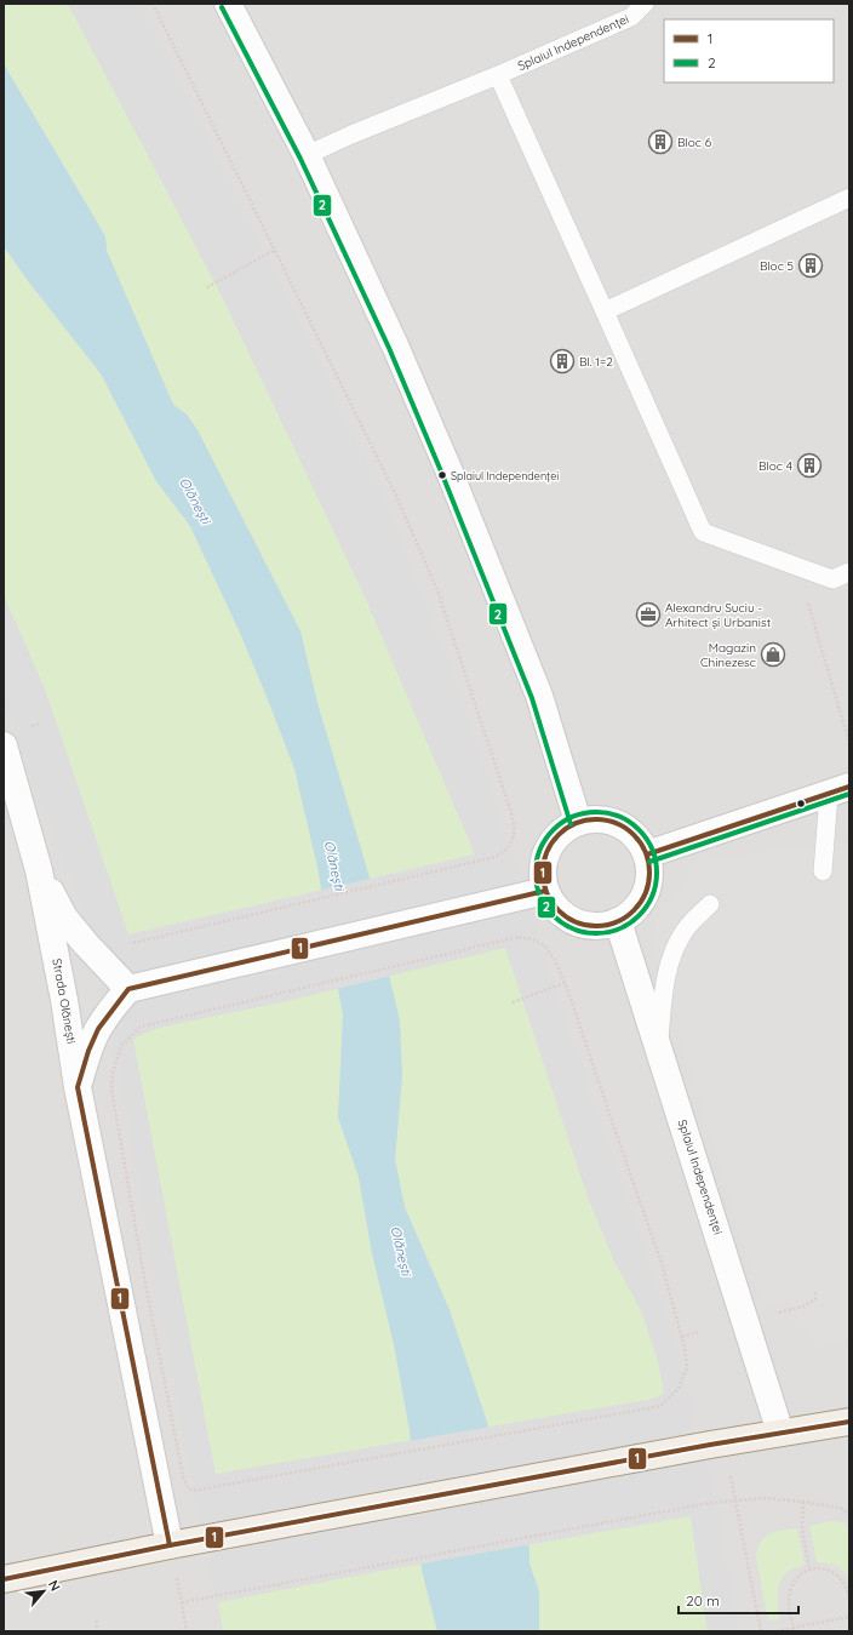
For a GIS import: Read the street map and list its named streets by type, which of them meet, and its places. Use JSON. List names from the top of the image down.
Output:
{
  "streets": {
    "street": ["Splaiul Independenței", "Strada Olănești"]
  },
  "water": ["Olănești"],
  "places": {
    "building": [
      "Bloc 6",
      "Bloc 5",
      "Bl. 1=2",
      "Bloc 4"
    ],
    "other": ["Splaiul Independenței"],
    "office": ["Alexandru Suciu - Arhitect și Urbanist"],
    "shop": ["Magazin Chinezesc"]
  },
  "lines": ["transit line 2", "transit line 1"],
  "legend": ["1", "2"],
  "scale_bar": "20 m",
  "north": "top right"
}
